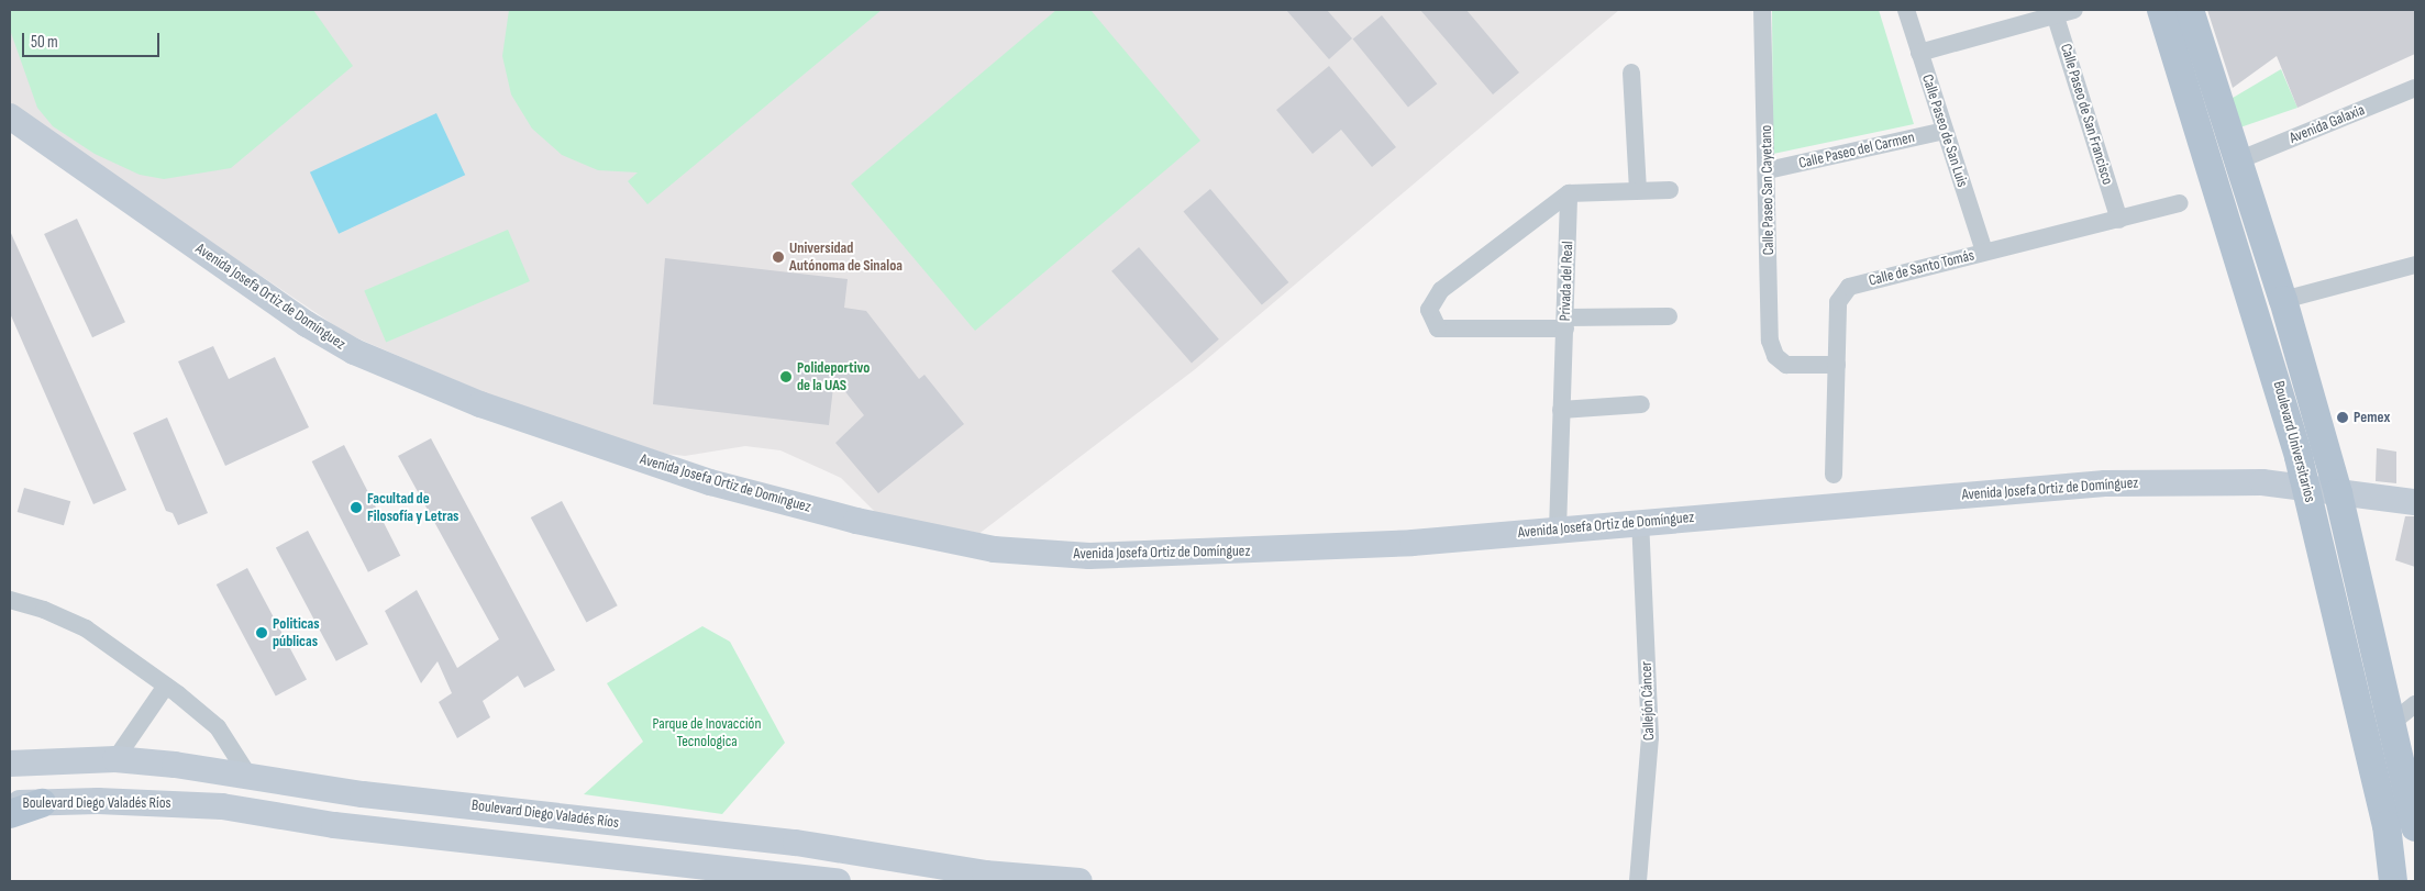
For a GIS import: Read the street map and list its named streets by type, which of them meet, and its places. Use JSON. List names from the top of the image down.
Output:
{
  "streets": {
    "main road": ["Boulevard Universitarios"],
    "street": [
      "Calle Paseo de San Francisco",
      "Avenida Galaxia",
      "Calle Paseo de San Luis",
      "Calle Paseo del Carmen",
      "Calle Paseo San Cayetano",
      "Calle de Santo Tomás",
      "Privada del Real",
      "Avenida Josefa Ortiz de Domínguez",
      "Callejón Cáncer",
      "Boulevard Diego Valadés Ríos"
    ]
  },
  "crossings": [
    ["Calle Paseo de San Francisco", "Calle de Santo Tomás"],
    ["Avenida Galaxia", "Boulevard Universitarios"],
    ["Calle Paseo de San Luis", "Calle Paseo del Carmen"],
    ["Calle Paseo de San Luis", "Calle de Santo Tomás"],
    ["Calle Paseo del Carmen", "Calle Paseo San Cayetano"],
    ["Calle Paseo San Cayetano", "Calle de Santo Tomás"],
    ["Privada del Real", "Avenida Josefa Ortiz de Domínguez"],
    ["Avenida Josefa Ortiz de Domínguez", "Boulevard Universitarios"],
    ["Avenida Josefa Ortiz de Domínguez", "Callejón Cáncer"]
  ],
  "parks": ["Parque de Inovacción Tecnologica"],
  "places": [
    "Universidad Autónoma de Sinaloa",
    "Polideportivo de la UAS",
    "Pemex",
    "Facultad de Filosofía y Letras",
    "Politicas públicas"
  ],
  "scale_bar": "50 m"
}
